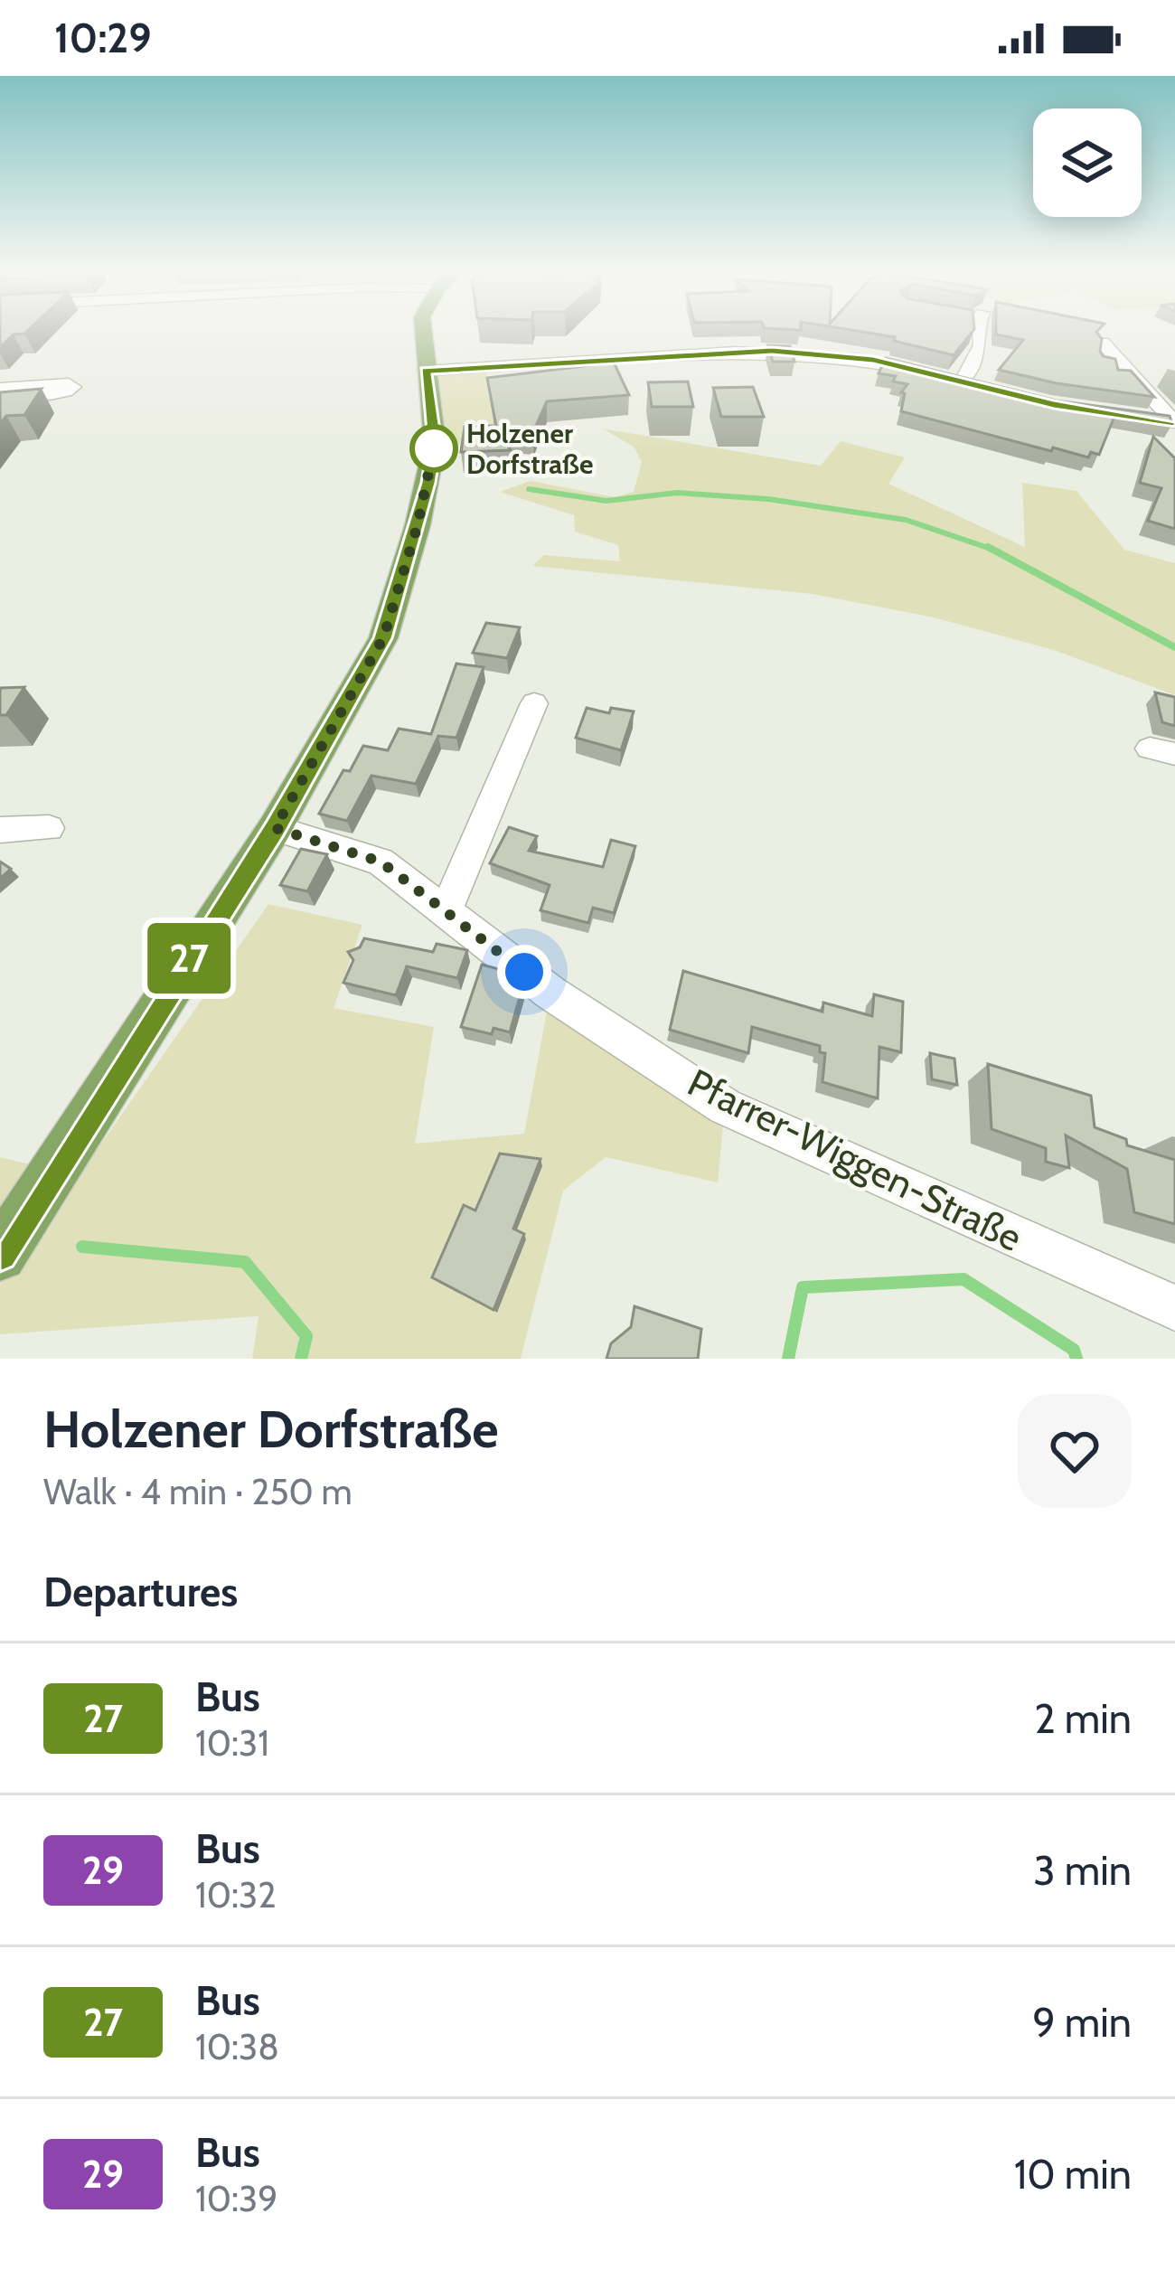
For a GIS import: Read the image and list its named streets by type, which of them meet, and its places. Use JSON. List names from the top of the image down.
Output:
{
  "streets": {
    "street": ["Pfarrer-Wiggen-Straße"]
  },
  "places": ["Holzener Dorfstraße"],
  "lines": ["bus line 27"],
  "page": {
    "status": "10:29",
    "on_map": "27",
    "heading": [
      ["Holzener Dorfstraße", "Walk · 4 min · 250 m"],
      "Departures"
    ],
    "list": [
      {
        "mark": "27",
        "name": "Bus",
        "note": "10:31",
        "value": "2 min"
      },
      {
        "mark": "29",
        "name": "Bus",
        "note": "10:32",
        "value": "3 min"
      },
      {
        "mark": "27",
        "name": "Bus",
        "note": "10:38",
        "value": "9 min"
      },
      {
        "mark": "29",
        "name": "Bus",
        "note": "10:39",
        "value": "10 min"
      }
    ]
  }
}
